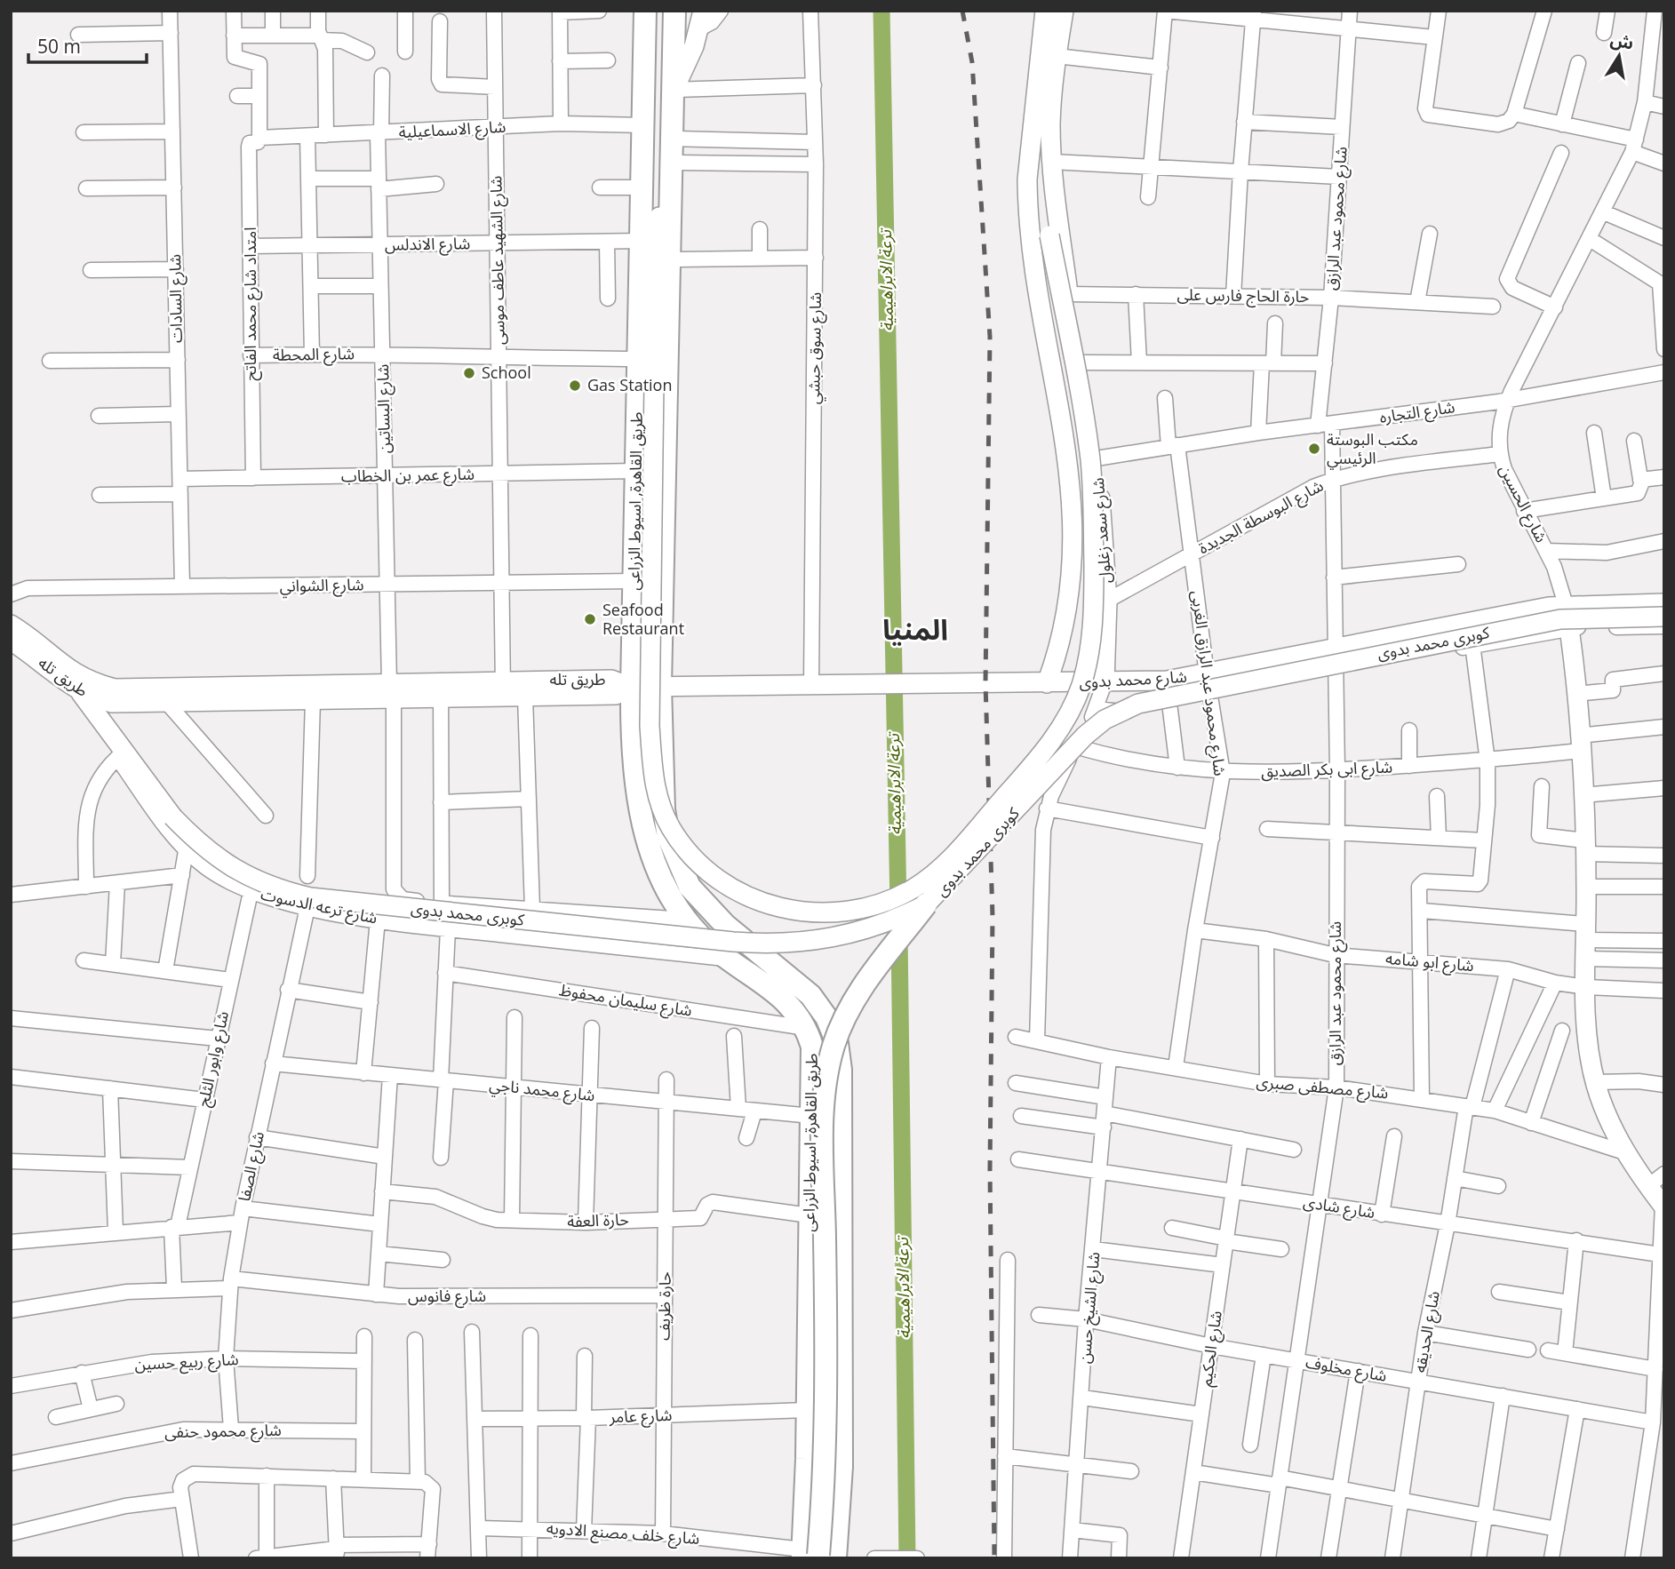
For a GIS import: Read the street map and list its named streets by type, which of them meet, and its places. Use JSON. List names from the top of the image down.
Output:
{
  "streets": {
    "highway": ["طريق القاهرة, اسيوط الزراعى"],
    "main road": [
      "شارع الحسين",
      "شارع سعد زغلول",
      "كوبرى محمد بدوى",
      "طريق تله",
      "شارع محمد بدوى"
    ],
    "street": [
      "شارع الاسماعيلية",
      "شارع محمود عبد الرازق",
      "شارع الاندلس",
      "شارع الشهيد عاطف موسى",
      "حارة الحاج فارس على",
      "شارع السادات",
      "امتداد شارع محمد الفاتح",
      "شارع سوق حبشي",
      "شارع المحطة",
      "شارع البساتين",
      "شارع التجاره",
      "شارع عمر بن الخطاب",
      "شارع البوسطة الجديدة",
      "شارع الشواني",
      "شارع محمود عبد الرازق الغربى",
      "شارع ابى بكر الصديق",
      "شارع ترعه الدسوت",
      "شارع ابو شامه",
      "شارع سليمان محفوظ",
      "شارع وابور الثلج",
      "شارع مصطفى صبرى",
      "شارع محمد ناجي",
      "شارع الصفا",
      "شارع شادى",
      "حارة العفة",
      "شارع فانوس",
      "حارة ظريف",
      "شارع الشيخ حسن",
      "شارع الحديقه",
      "شارع الحكيم",
      "شارع ربيع حسين",
      "شارع مخلوف",
      "شارع عامر",
      "شارع محمود حنفى",
      "شارع خلف مصنع الادويه"
    ]
  },
  "crossings": [
    ["شارع الاسماعيلية", "شارع الشهيد عاطف موسى"],
    ["شارع الاسماعيلية", "امتداد شارع محمد الفاتح"],
    ["شارع الاسماعيلية", "شارع البساتين"],
    ["شارع الاسماعيلية", "طريق القاهرة, اسيوط الزراعى"],
    ["شارع محمود عبد الرازق", "حارة الحاج فارس على"],
    ["شارع محمود عبد الرازق", "شارع التجاره"],
    ["شارع محمود عبد الرازق", "شارع البوسطة الجديدة"],
    ["شارع محمود عبد الرازق", "شارع محمد بدوى"],
    ["شارع محمود عبد الرازق", "شارع ابى بكر الصديق"],
    ["شارع محمود عبد الرازق", "شارع ابو شامه"],
    ["شارع محمود عبد الرازق", "شارع مصطفى صبرى"],
    ["شارع محمود عبد الرازق", "شارع شادى"],
    ["شارع محمود عبد الرازق", "شارع مخلوف"],
    ["شارع الاندلس", "شارع الشهيد عاطف موسى"],
    ["شارع الاندلس", "امتداد شارع محمد الفاتح"],
    ["شارع الاندلس", "شارع البساتين"],
    ["شارع الاندلس", "طريق القاهرة, اسيوط الزراعى"],
    ["شارع الشهيد عاطف موسى", "شارع المحطة"],
    ["شارع الشهيد عاطف موسى", "شارع عمر بن الخطاب"],
    ["شارع الشهيد عاطف موسى", "شارع الشواني"],
    ["شارع الشهيد عاطف موسى", "طريق تله"],
    ["حارة الحاج فارس على", "شارع سعد زغلول"],
    ["شارع السادات", "شارع عمر بن الخطاب"],
    ["شارع السادات", "شارع الشواني"],
    ["امتداد شارع محمد الفاتح", "شارع المحطة"],
    ["امتداد شارع محمد الفاتح", "شارع عمر بن الخطاب"],
    ["شارع سوق حبشي", "شارع محمد بدوى"],
    ["شارع المحطة", "شارع البساتين"],
    ["شارع المحطة", "طريق القاهرة, اسيوط الزراعى"],
    ["شارع البساتين", "شارع عمر بن الخطاب"],
    ["شارع البساتين", "طريق القاهرة, اسيوط الزراعى"],
    ["شارع البساتين", "شارع الشواني"],
    ["شارع البساتين", "طريق تله"],
    ["شارع التجاره", "شارع الحسين"],
    ["شارع التجاره", "شارع سعد زغلول"],
    ["شارع التجاره", "شارع محمود عبد الرازق الغربى"],
    ["شارع عمر بن الخطاب", "طريق القاهرة, اسيوط الزراعى"],
    ["طريق القاهرة, اسيوط الزراعى", "شارع سعد زغلول"],
    ["طريق القاهرة, اسيوط الزراعى", "شارع الشواني"],
    ["طريق القاهرة, اسيوط الزراعى", "طريق تله"],
    ["طريق القاهرة, اسيوط الزراعى", "شارع محمد بدوى"],
    ["طريق القاهرة, اسيوط الزراعى", "شارع ترعه الدسوت"],
    ["طريق القاهرة, اسيوط الزراعى", "شارع سليمان محفوظ"],
    ["طريق القاهرة, اسيوط الزراعى", "شارع محمد ناجي"],
    ["طريق القاهرة, اسيوط الزراعى", "حارة العفة"],
    ["طريق القاهرة, اسيوط الزراعى", "شارع عامر"],
    ["طريق القاهرة, اسيوط الزراعى", "شارع خلف مصنع الادويه"],
    ["شارع الحسين", "شارع البوسطة الجديدة"],
    ["شارع الحسين", "شارع محمد بدوى"],
    ["شارع الحسين", "شارع ابى بكر الصديق"],
    ["شارع الحسين", "شارع ابو شامه"],
    ["شارع الحسين", "شارع مصطفى صبرى"],
    ["شارع البوسطة الجديدة", "شارع سعد زغلول"],
    ["شارع البوسطة الجديدة", "شارع محمود عبد الرازق الغربى"],
    ["شارع سعد زغلول", "شارع محمد بدوى"],
    ["شارع سعد زغلول", "شارع ابى بكر الصديق"],
    ["شارع سعد زغلول", "شارع مصطفى صبرى"],
    ["كوبرى محمد بدوى", "طريق تله"],
    ["كوبرى محمد بدوى", "شارع ترعه الدسوت"],
    ["طريق تله", "شارع محمد بدوى"],
    ["شارع محمد بدوى", "شارع محمود عبد الرازق الغربى"],
    ["شارع محمود عبد الرازق الغربى", "شارع ابى بكر الصديق"],
    ["شارع محمود عبد الرازق الغربى", "شارع ابو شامه"],
    ["شارع محمود عبد الرازق الغربى", "شارع مصطفى صبرى"],
    ["شارع ترعه الدسوت", "شارع وابور الثلج"],
    ["شارع ترعه الدسوت", "شارع الصفا"],
    ["شارع ابو شامه", "شارع الحديقه"],
    ["شارع وابور الثلج", "شارع فانوس"],
    ["شارع مصطفى صبرى", "شارع الشيخ حسن"],
    ["شارع مصطفى صبرى", "شارع الحديقه"],
    ["شارع محمد ناجي", "شارع الصفا"],
    ["شارع محمد ناجي", "حارة ظريف"],
    ["شارع الصفا", "شارع فانوس"],
    ["شارع الصفا", "شارع ربيع حسين"],
    ["شارع الصفا", "شارع محمود حنفى"],
    ["شارع شادى", "شارع الشيخ حسن"],
    ["شارع شادى", "شارع الحديقه"],
    ["شارع شادى", "شارع الحكيم"],
    ["حارة العفة", "حارة ظريف"],
    ["شارع فانوس", "حارة ظريف"],
    ["حارة ظريف", "شارع عامر"],
    ["حارة ظريف", "شارع خلف مصنع الادويه"],
    ["شارع الشيخ حسن", "شارع مخلوف"],
    ["شارع الحديقه", "شارع مخلوف"],
    ["شارع الحكيم", "شارع مخلوف"]
  ],
  "districts": ["المنيا"],
  "water": ["ترعة الابراهيمية"],
  "places": [
    "School",
    "Gas Station",
    "مكتب البوستة الرئيسي",
    "Seafood Restaurant"
  ],
  "scale_bar": "50 m",
  "north": "top"
}
